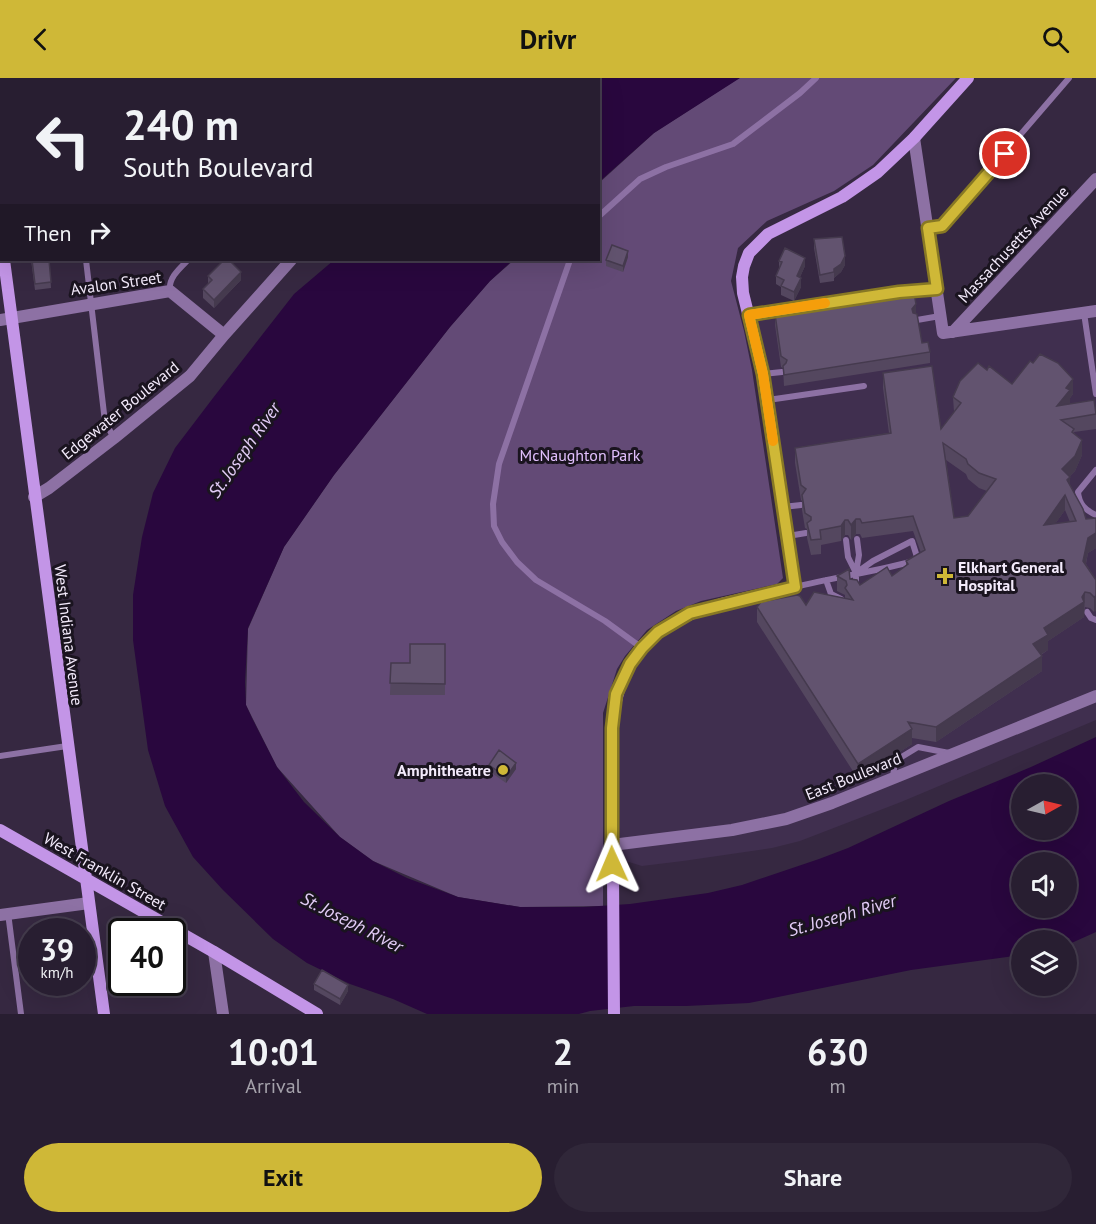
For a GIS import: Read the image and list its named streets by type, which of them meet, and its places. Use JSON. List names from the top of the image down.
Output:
{
  "streets": {
    "street": [
      "Massachusetts Avenue",
      "Avalon Street",
      "Edgewater Boulevard",
      "West Indiana Avenue",
      "East Boulevard",
      "West Franklin Street"
    ]
  },
  "crossings": [
    ["Avalon Street", "Edgewater Boulevard"],
    ["Avalon Street", "West Indiana Avenue"],
    ["Edgewater Boulevard", "West Indiana Avenue"],
    ["West Indiana Avenue", "West Franklin Street"]
  ],
  "water": ["St. Joseph River"],
  "parks": ["McNaughton Park"],
  "places": {
    "health": ["Elkhart General Hospital"],
    "other": ["Amphitheatre"]
  },
  "north": "right",
  "page": {
    "header": "Drivr",
    "turn": ["240 m", "South Boulevard"],
    "then": "Then",
    "speed": "39 km/h",
    "limit": "40",
    "eta": [
      "10:01",
      "Arrival",
      "2",
      "min",
      "630",
      "m"
    ],
    "buttons": ["Exit", "Share"]
  }
}
